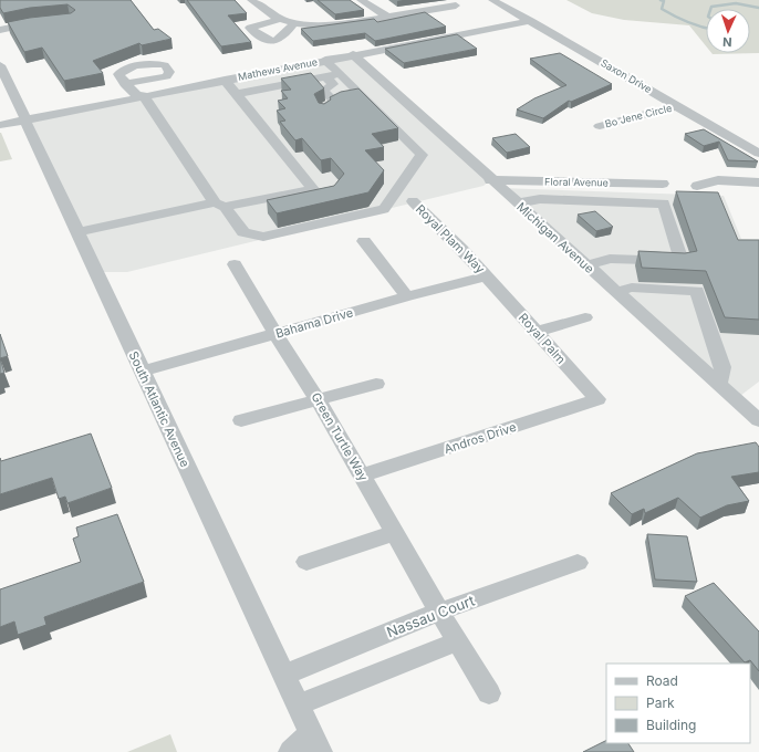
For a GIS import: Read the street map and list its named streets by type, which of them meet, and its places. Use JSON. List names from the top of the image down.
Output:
{
  "streets": {
    "street": [
      "Mathews Avenue",
      "Saxon Drive",
      "Bo Jene Circle",
      "Floral Avenue",
      "Michigan Avenue",
      "Royal Plam Way",
      "Bahama Drive",
      "Royal Palm",
      "South Atlantic Avenue",
      "Green Turtle Way",
      "Andros Drive",
      "Nassau Court"
    ]
  },
  "crossings": [
    ["Mathews Avenue", "Saxon Drive"],
    ["Mathews Avenue", "Michigan Avenue"],
    ["Mathews Avenue", "South Atlantic Avenue"],
    ["Saxon Drive", "Bo Jene Circle"],
    ["Floral Avenue", "Michigan Avenue"],
    ["Royal Plam Way", "Bahama Drive"],
    ["Royal Plam Way", "Royal Palm"],
    ["Bahama Drive", "Royal Palm"],
    ["Bahama Drive", "South Atlantic Avenue"],
    ["Bahama Drive", "Green Turtle Way"],
    ["Royal Palm", "Andros Drive"],
    ["South Atlantic Avenue", "Nassau Court"],
    ["Green Turtle Way", "Andros Drive"],
    ["Green Turtle Way", "Nassau Court"]
  ],
  "legend": ["Road", "Park", "Building"],
  "north": "bottom"
}
